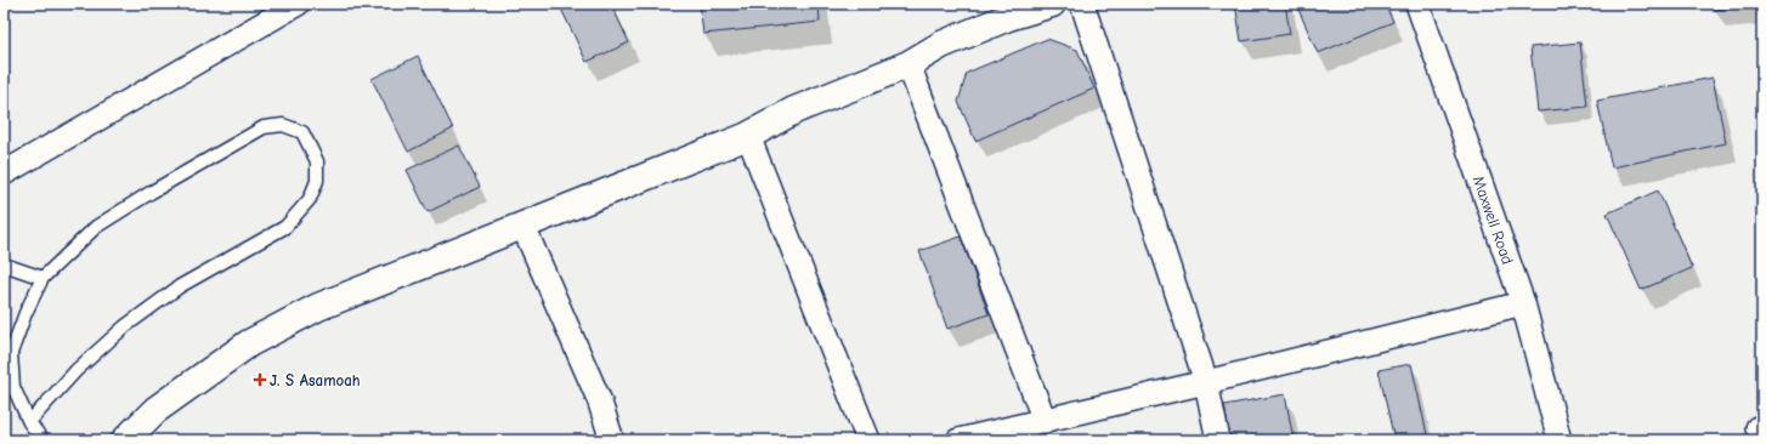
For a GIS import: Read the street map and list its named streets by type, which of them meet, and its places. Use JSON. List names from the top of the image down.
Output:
{
  "streets": {
    "street": ["Maxwell Road"]
  },
  "places": {
    "health": ["J. S Asamoah"]
  }
}
